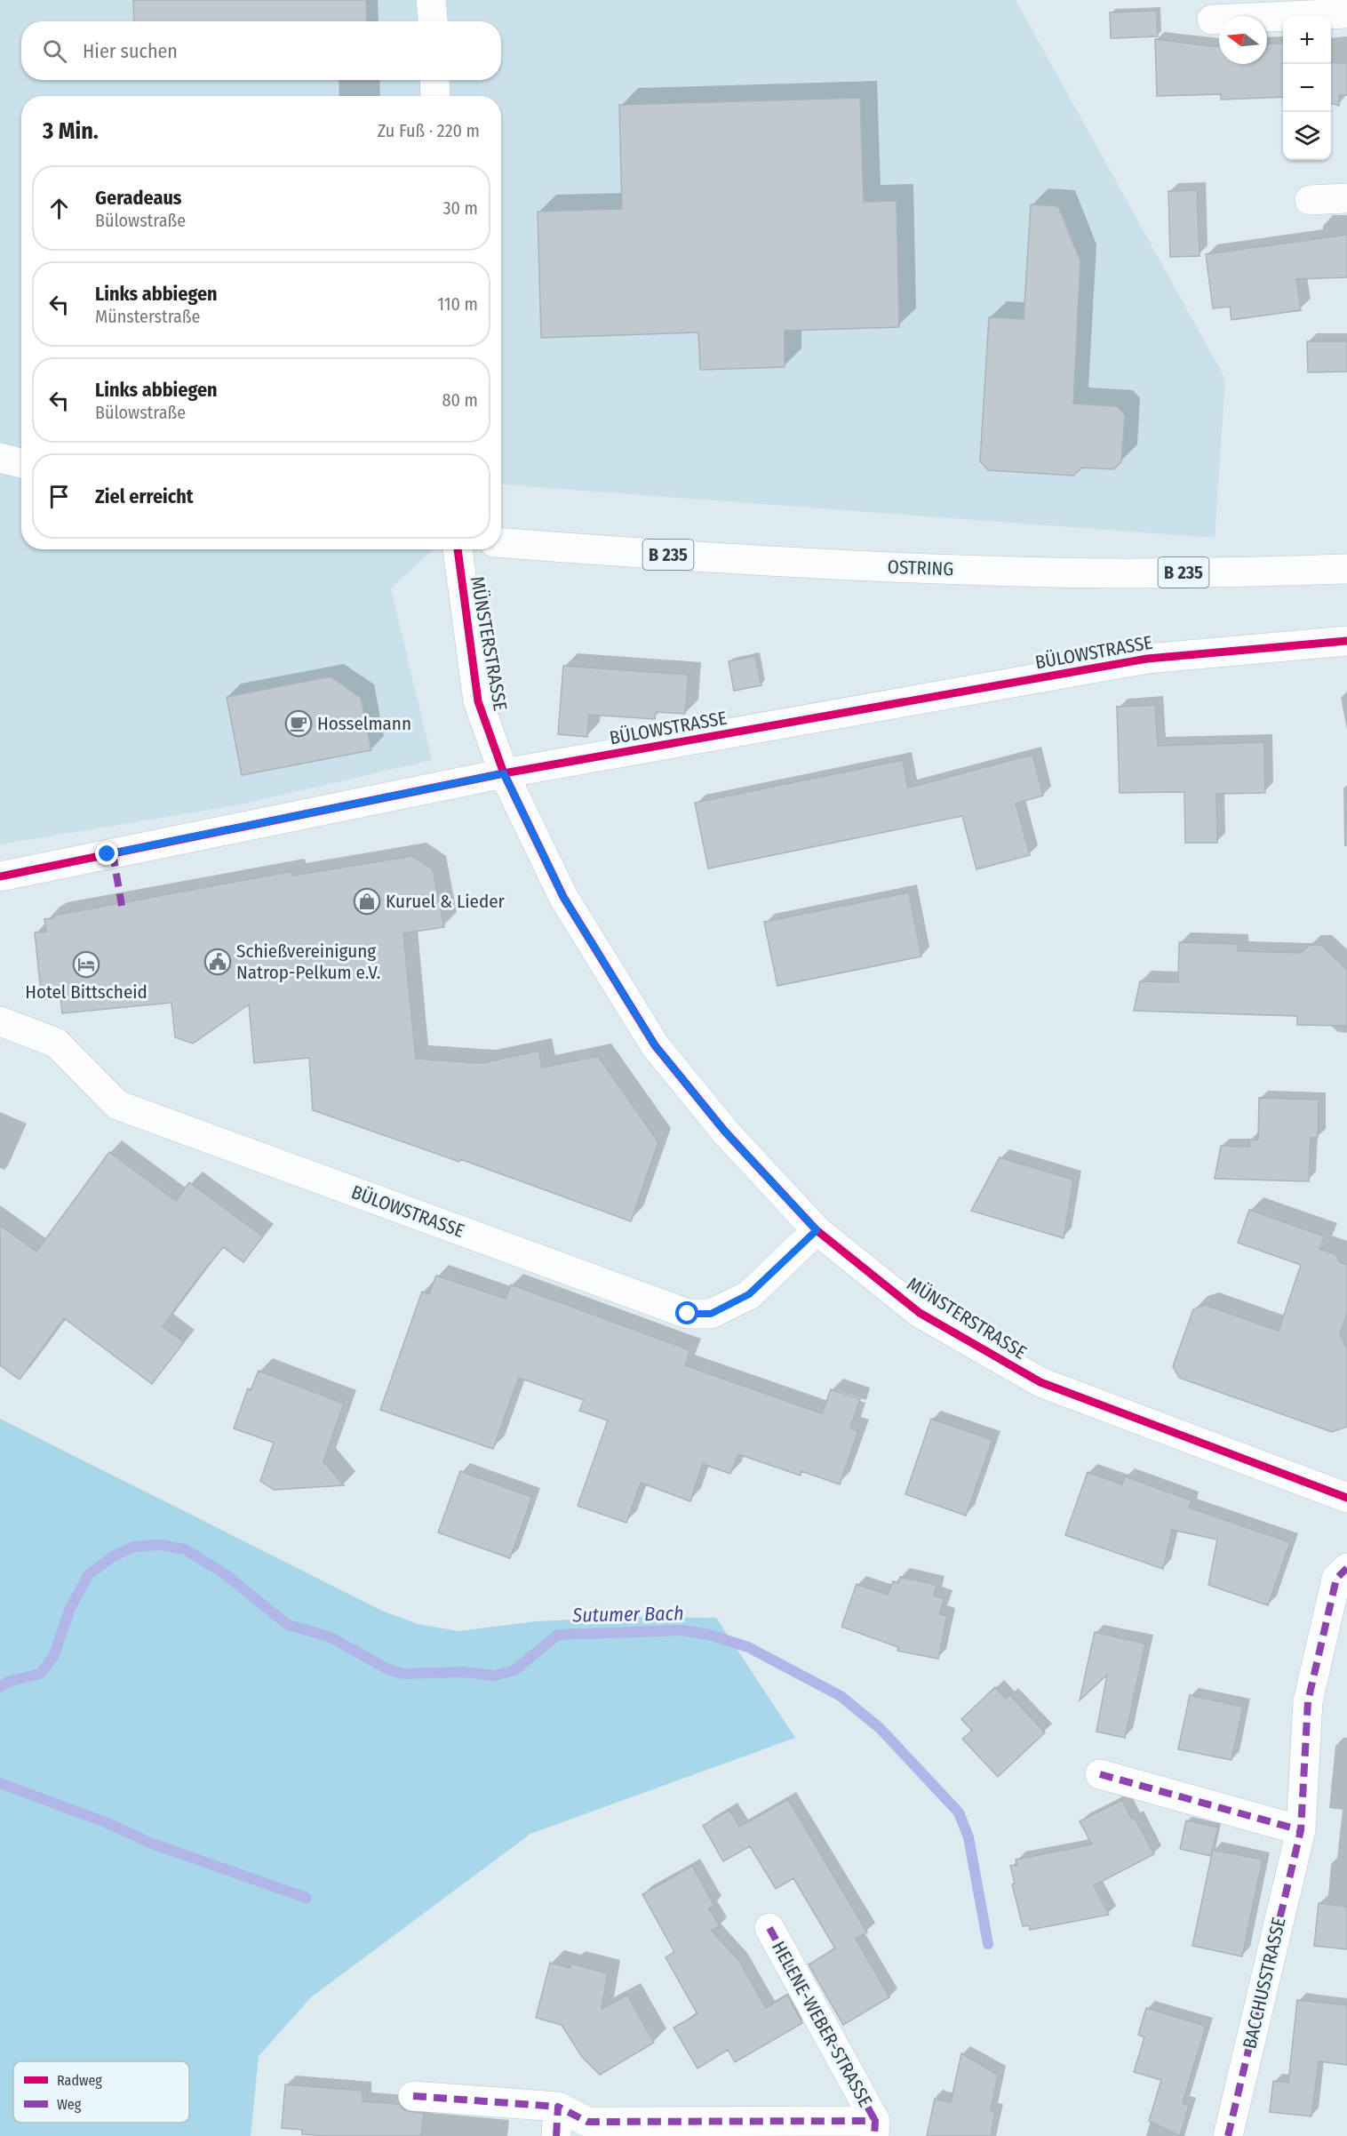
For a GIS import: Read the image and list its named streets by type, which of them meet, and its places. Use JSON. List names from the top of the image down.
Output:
{
  "streets": {
    "street": [
      "B 235",
      "OSTRING",
      "MÜNSTERSTRASSE",
      "BÜLOWSTRASSE",
      "BACCHUSSTRASSE",
      "HELENE-WEBER-STRASSE"
    ]
  },
  "crossings": [
    ["MÜNSTERSTRASSE", "BÜLOWSTRASSE"]
  ],
  "water": ["Sutumer Bach"],
  "places": {
    "cafe": ["Hosselmann"],
    "shop": ["Kuruel & Lieder"],
    "public building": ["Schießvereinigung Natrop-Pelkum e.V."],
    "hotel": ["Hotel Bittscheid"]
  },
  "legend": ["Radweg", "Weg"],
  "north": "left",
  "page": {
    "map_buttons": ["+", "−"],
    "search": "Hier suchen",
    "heading": ["3 Min.", "Zu Fuß · 220 m"],
    "list": [
      ["Geradeaus", "Bülowstraße", "30 m"],
      ["Links abbiegen", "Münsterstraße", "110 m"],
      ["Links abbiegen", "Bülowstraße", "80 m"],
      "Ziel erreicht"
    ]
  }
}
